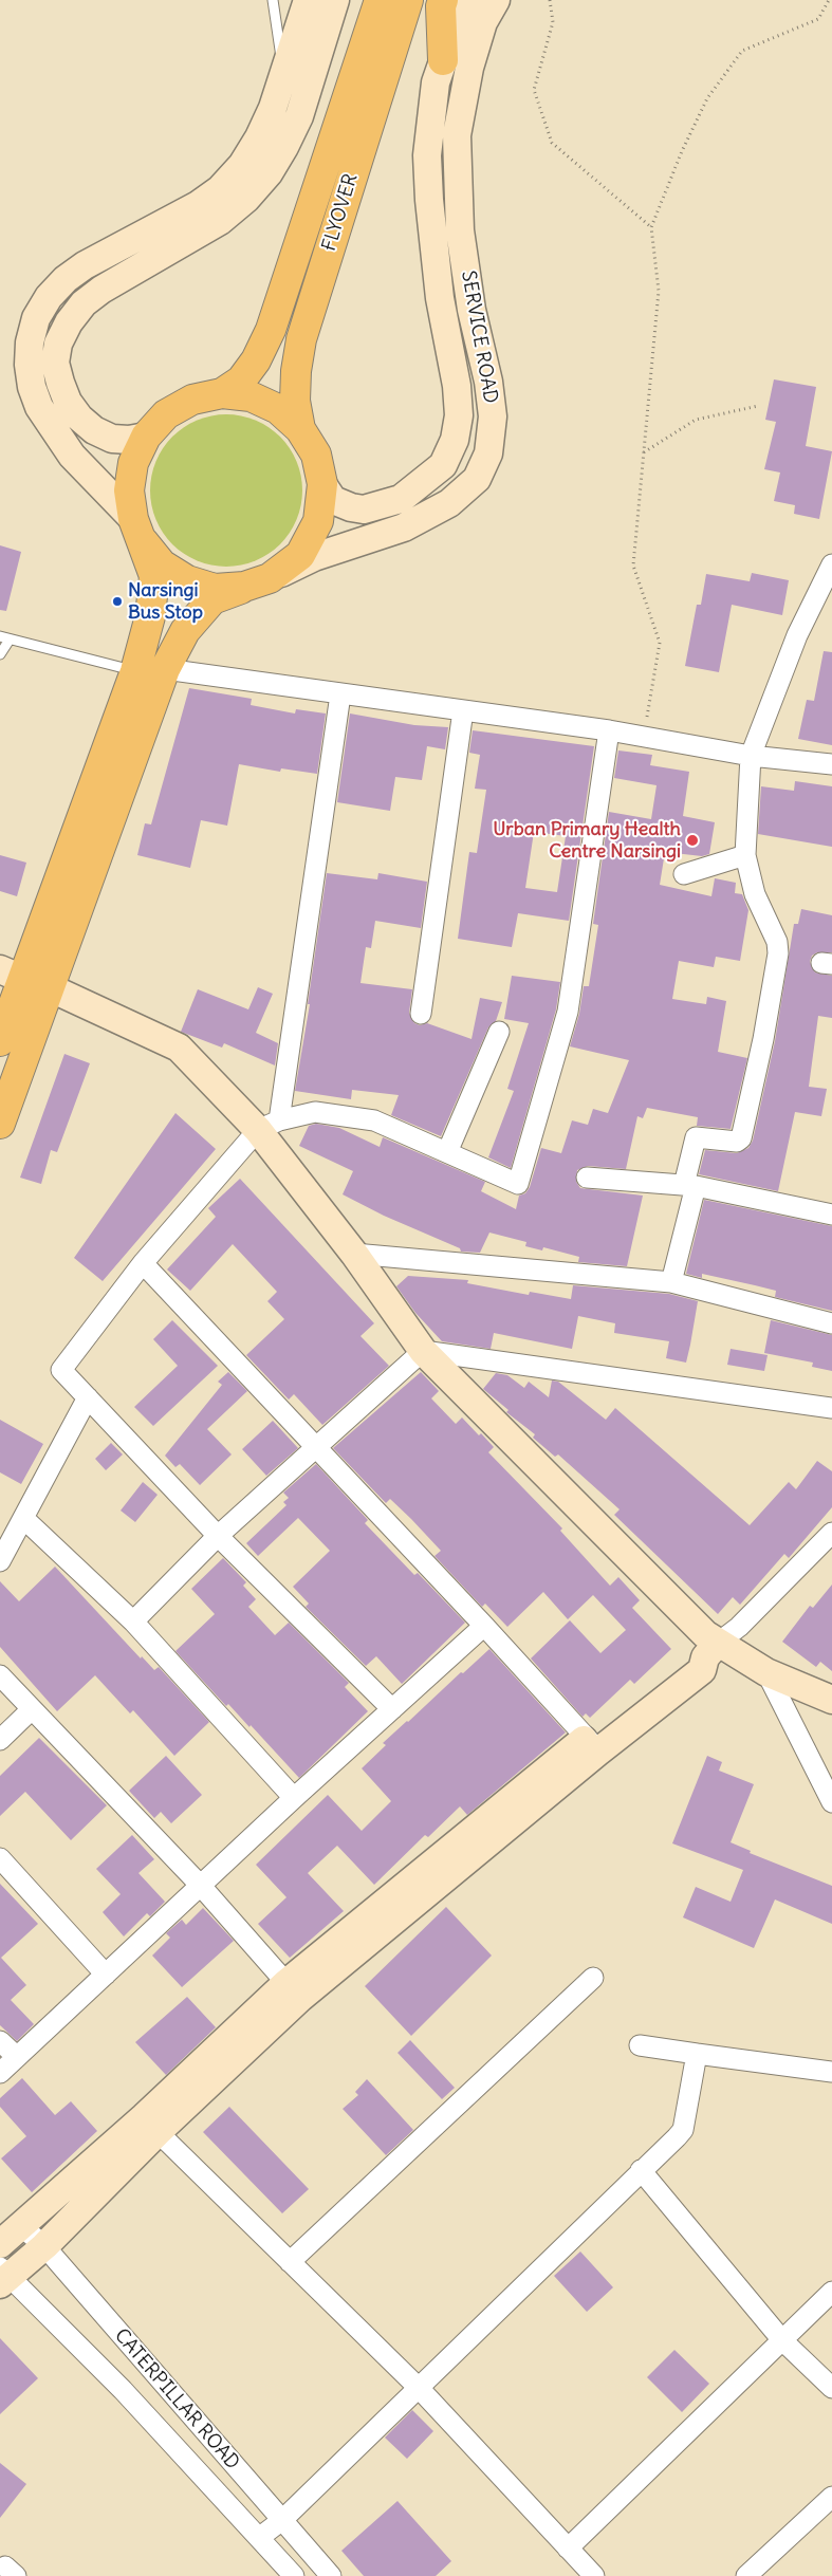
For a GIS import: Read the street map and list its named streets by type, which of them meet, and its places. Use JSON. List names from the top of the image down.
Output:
{
  "streets": {
    "main road": ["FLYOVER", "SERVICE ROAD"],
    "street": ["CATERPILLAR ROAD"]
  },
  "places": ["Narsingi Bus Stop", "Urban Primary Health Centre Narsingi"]
}
